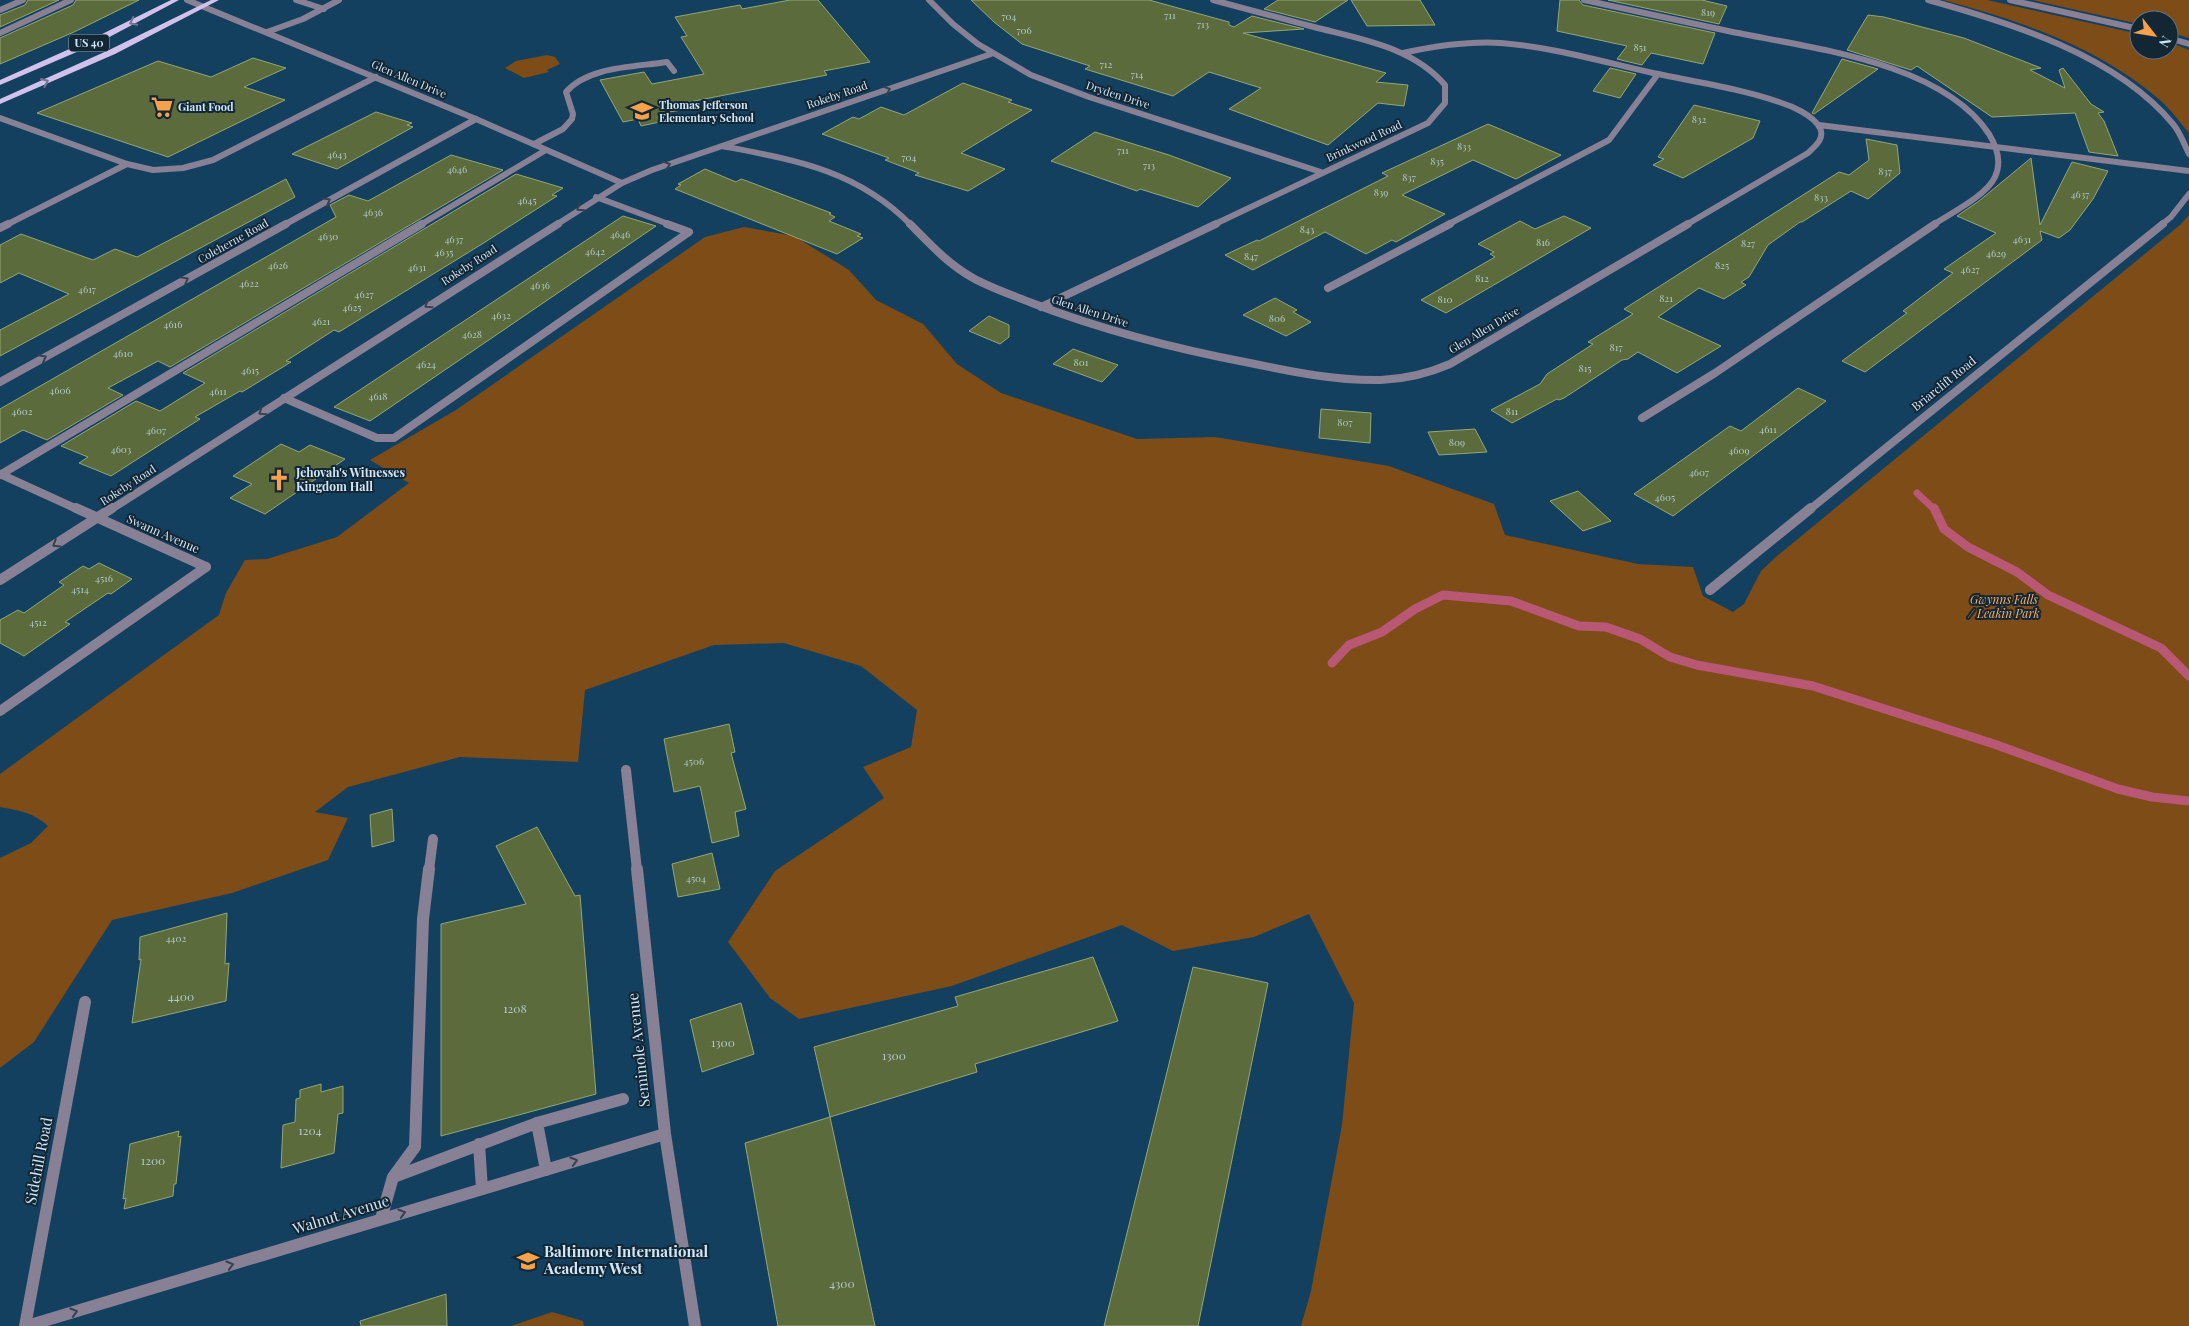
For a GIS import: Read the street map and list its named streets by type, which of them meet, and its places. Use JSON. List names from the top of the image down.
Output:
{
  "streets": {
    "main road": ["US 40"],
    "street": [
      "Glen Allen Drive",
      "Rokeby Road",
      "Dryden Drive",
      "Brinkwood Road",
      "Coleherne Road",
      "Briarclift Road",
      "Swann Avenue",
      "Seminole Avenue",
      "Sidehill Road",
      "Walnut Avenue"
    ]
  },
  "crossings": [
    ["US 40", "Glen Allen Drive"],
    ["Glen Allen Drive", "Rokeby Road"],
    ["Glen Allen Drive", "Brinkwood Road"],
    ["Glen Allen Drive", "Coleherne Road"],
    ["Rokeby Road", "Dryden Drive"],
    ["Rokeby Road", "Swann Avenue"],
    ["Dryden Drive", "Brinkwood Road"],
    ["Seminole Avenue", "Walnut Avenue"],
    ["Sidehill Road", "Walnut Avenue"]
  ],
  "one_way": ["Walnut Avenue"],
  "parks": ["Gwynns Falls / Leakin Park"],
  "places": {
    "supermarket": ["Giant Food"],
    "school or university": ["Thomas Jefferson Elementary School", "Baltimore International Academy West"],
    "church": ["Jehovah's Witnesses Kingdom Hall"]
  },
  "house_numbers": [
    "819",
    "711",
    "704",
    "713",
    "706",
    "851",
    "712",
    "714",
    "832",
    "833",
    "711",
    "4643",
    "704",
    "835",
    "713",
    "4646",
    "837",
    "837",
    "839",
    "4637",
    "833",
    "4645",
    "4636",
    "843",
    "4646",
    "4630",
    "4637",
    "4631",
    "816",
    "827",
    "4642",
    "4635",
    "4629",
    "847",
    "4626",
    "825",
    "4631",
    "4627",
    "812",
    "4622",
    "4636",
    "4617",
    "4627",
    "821",
    "810",
    "4625",
    "4632",
    "806",
    "4621",
    "4616",
    "4628",
    "817",
    "4610",
    "801",
    "4624",
    "815",
    "4615",
    "4606",
    "4611",
    "4618",
    "4602",
    "811",
    "807",
    "4611",
    "4607",
    "809",
    "4603",
    "4609",
    "4607",
    "4605",
    "4516",
    "4514",
    "4512",
    "4506",
    "4504",
    "4402",
    "4400",
    "1208",
    "1300",
    "1300",
    "1204",
    "1200",
    "4300"
  ],
  "north": "bottom right"
}
